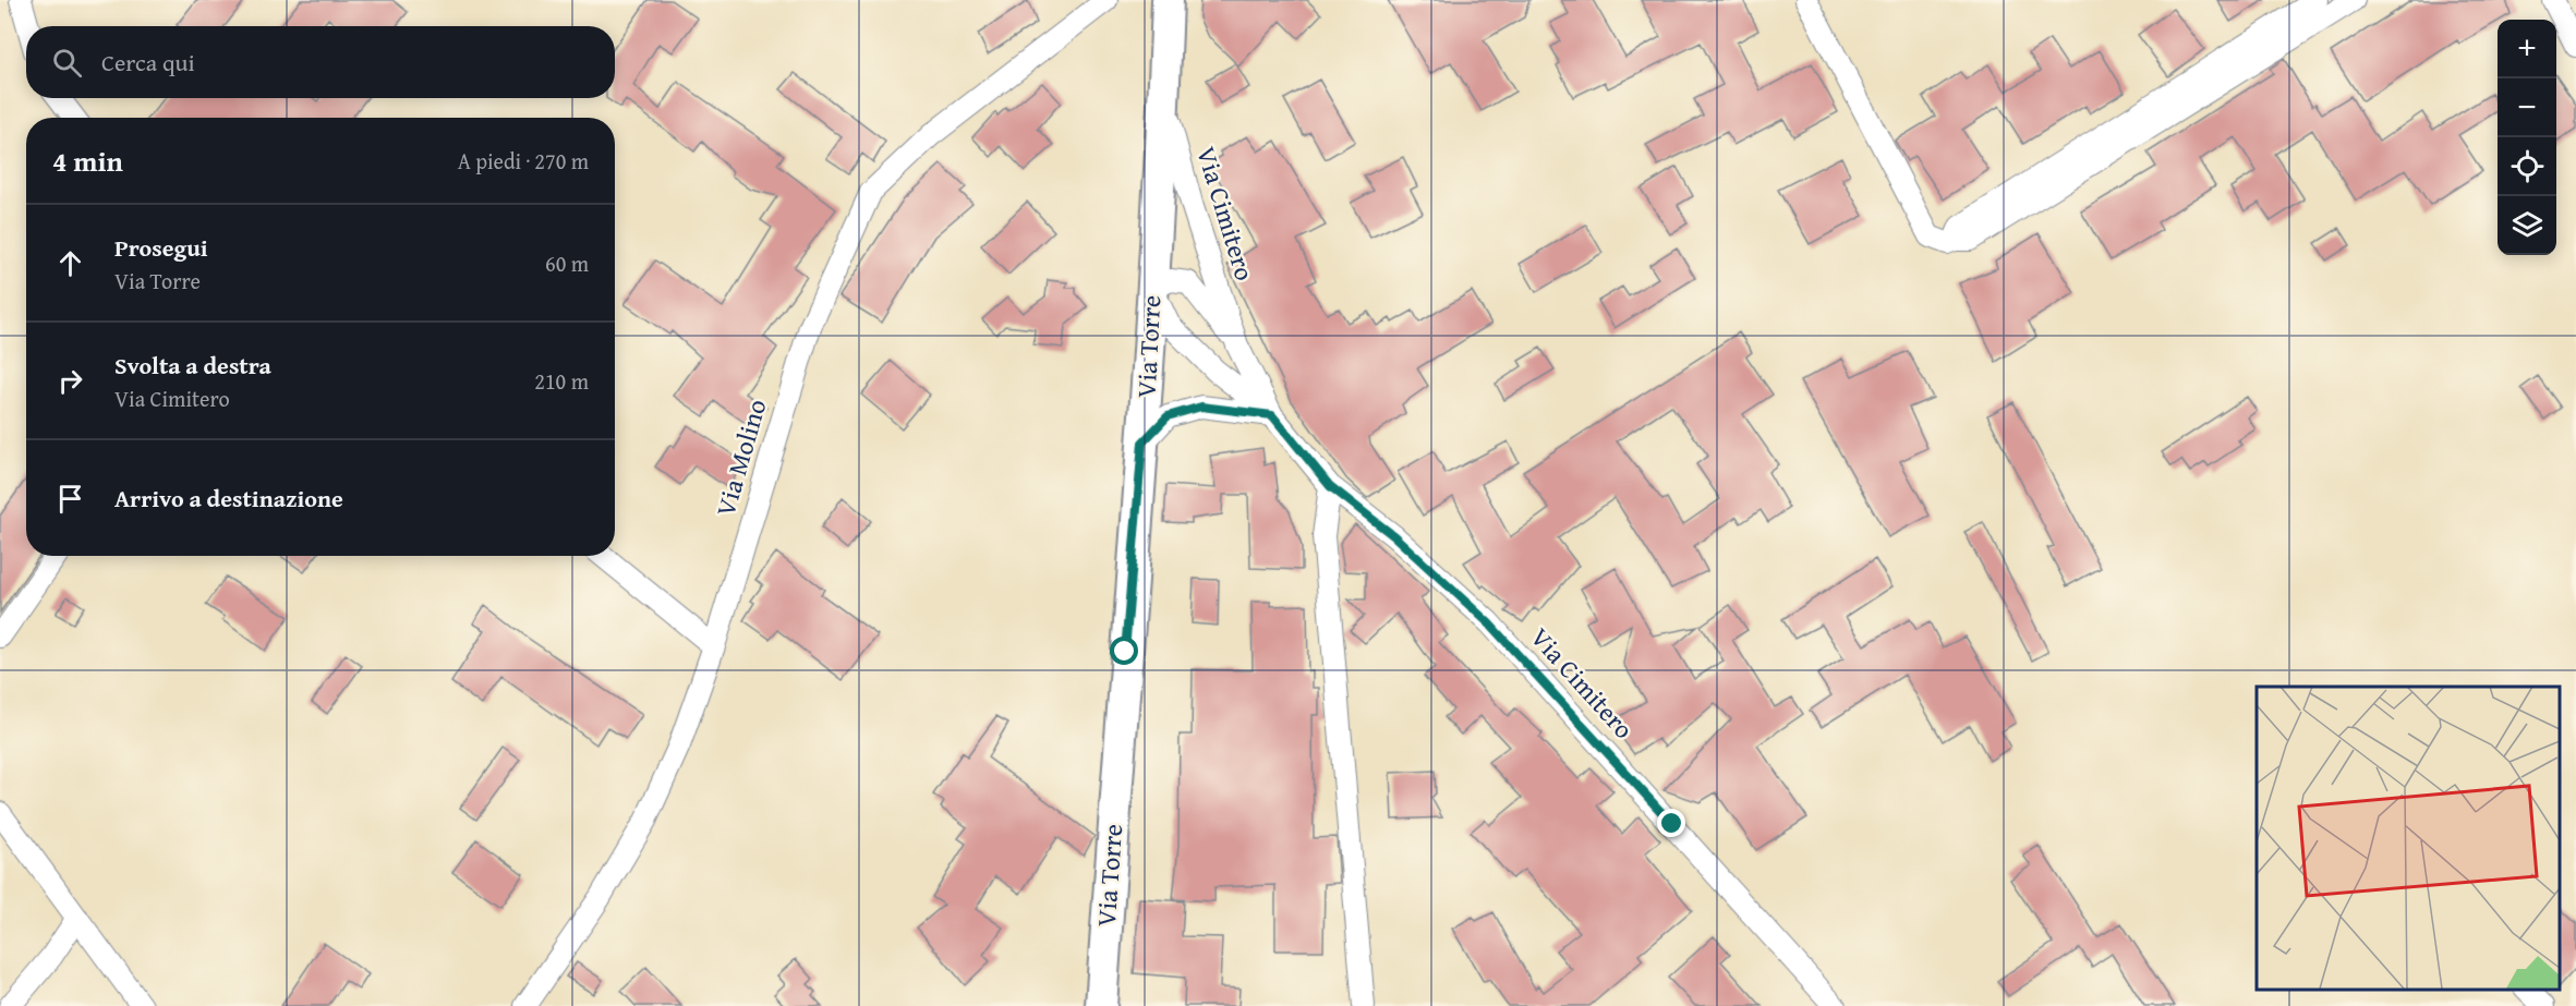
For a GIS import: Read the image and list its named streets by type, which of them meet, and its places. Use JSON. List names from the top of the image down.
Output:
{
  "streets": {
    "main road": ["Via Torre"],
    "street": ["Via Cimitero", "Via Molino"]
  },
  "crossings": [
    ["Via Cimitero", "Via Torre"]
  ],
  "page": {
    "map_buttons": ["+", "−"],
    "search": "Cerca qui",
    "heading": ["4 min", "A piedi · 270 m"],
    "list": [
      ["Prosegui", "Via Torre", "60 m"],
      ["Svolta a destra", "Via Cimitero", "210 m"],
      "Arrivo a destinazione"
    ]
  }
}
